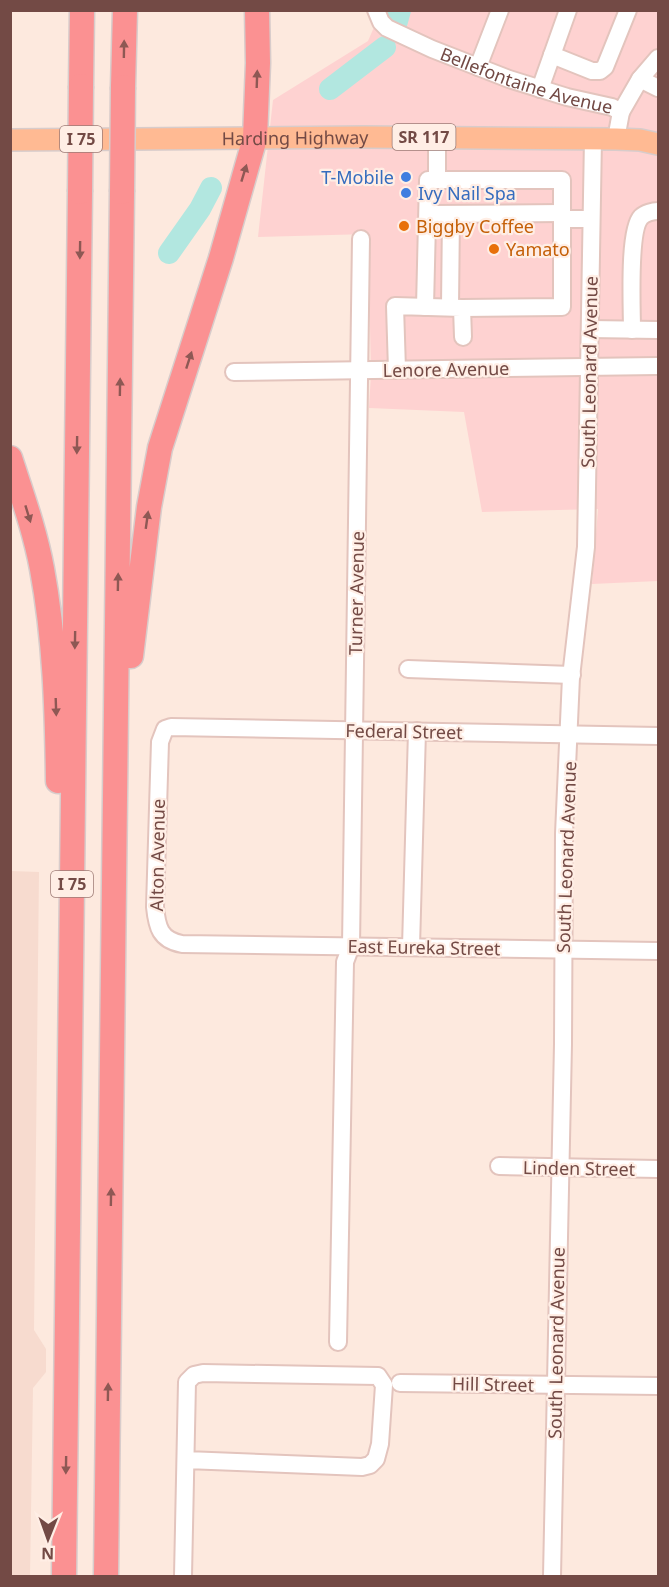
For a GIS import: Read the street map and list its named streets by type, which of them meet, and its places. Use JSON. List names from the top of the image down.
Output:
{
  "streets": {
    "highway": ["I 75"],
    "main road": ["Bellefontaine Avenue", "SR 117", "Harding Highway"],
    "street": [
      "Lenore Avenue",
      "South Leonard Avenue",
      "Turner Avenue",
      "Federal Street",
      "Alton Avenue",
      "East Eureka Street",
      "Linden Street",
      "Hill Street"
    ]
  },
  "crossings": [
    ["Bellefontaine Avenue", "Harding Highway"],
    ["Harding Highway", "South Leonard Avenue"],
    ["Lenore Avenue", "South Leonard Avenue"],
    ["Lenore Avenue", "Turner Avenue"],
    ["South Leonard Avenue", "Federal Street"],
    ["South Leonard Avenue", "East Eureka Street"],
    ["South Leonard Avenue", "Linden Street"],
    ["South Leonard Avenue", "Hill Street"],
    ["Turner Avenue", "Federal Street"],
    ["Turner Avenue", "East Eureka Street"],
    ["Federal Street", "Alton Avenue"],
    ["Alton Avenue", "East Eureka Street"]
  ],
  "places": [
    "T-Mobile",
    "Ivy Nail Spa",
    "Biggby Coffee",
    "Yamato"
  ],
  "north": "bottom"
}
